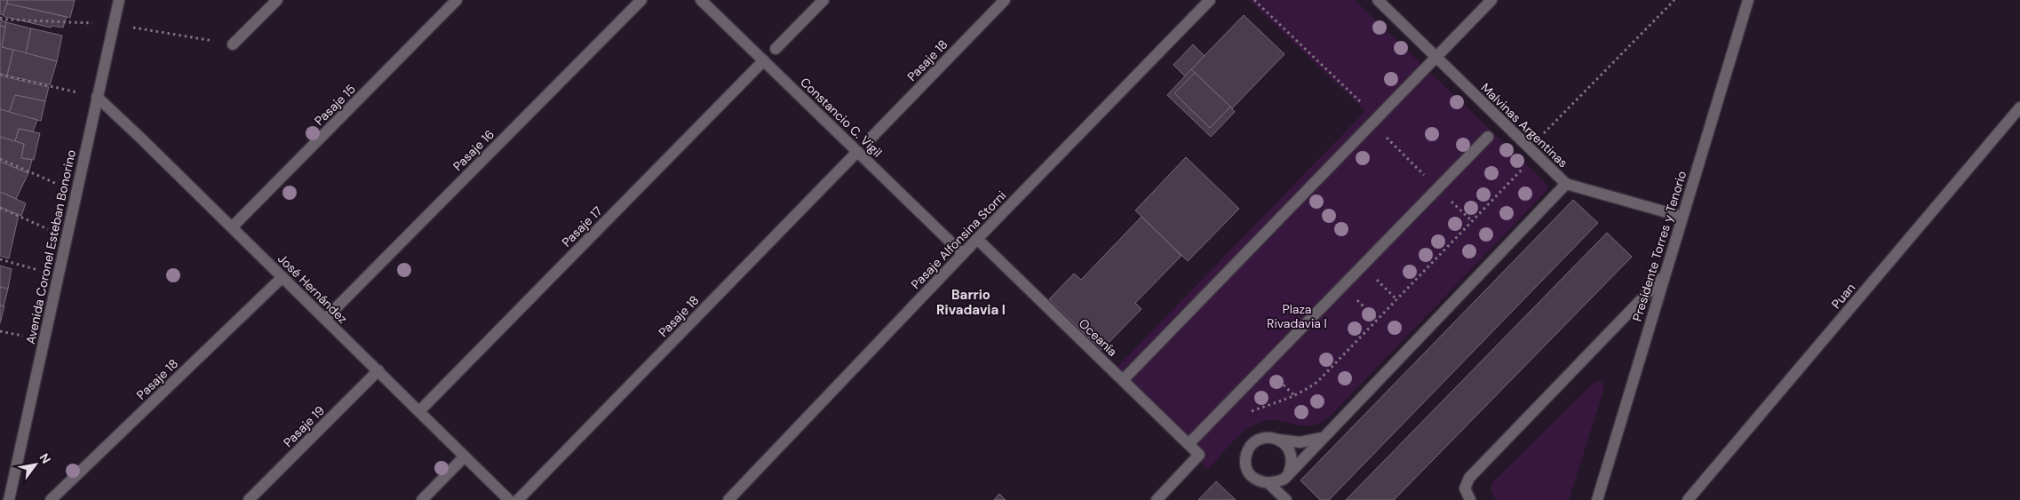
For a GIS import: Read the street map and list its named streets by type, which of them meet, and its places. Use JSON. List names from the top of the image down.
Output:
{
  "streets": {
    "street": [
      "Pasaje 18",
      "Pasaje 15",
      "Constancio C. Vigil",
      "Malvinas Argentinas",
      "Pasaje 16",
      "Pasaje 17",
      "Pasaje Alfonsina Storni",
      "Presidente Torres y Tenorio",
      "Avenida Coronel Esteban Bonorino",
      "José Hernández",
      "Puan",
      "Oceanía",
      "Pasaje 19"
    ]
  },
  "crossings": [
    ["Pasaje 18", "Constancio C. Vigil"],
    ["Pasaje 18", "José Hernández"],
    ["Pasaje 15", "José Hernández"],
    ["Constancio C. Vigil", "Pasaje 17"],
    ["Constancio C. Vigil", "Pasaje Alfonsina Storni"],
    ["Malvinas Argentinas", "Presidente Torres y Tenorio"],
    ["Pasaje 16", "José Hernández"],
    ["Pasaje 17", "José Hernández"],
    ["Pasaje Alfonsina Storni", "Oceanía"],
    ["Avenida Coronel Esteban Bonorino", "José Hernández"],
    ["José Hernández", "Pasaje 19"]
  ],
  "districts": ["Barrio Rivadavia I"],
  "parks": ["Plaza Rivadavia I"],
  "north": "top right"
}
